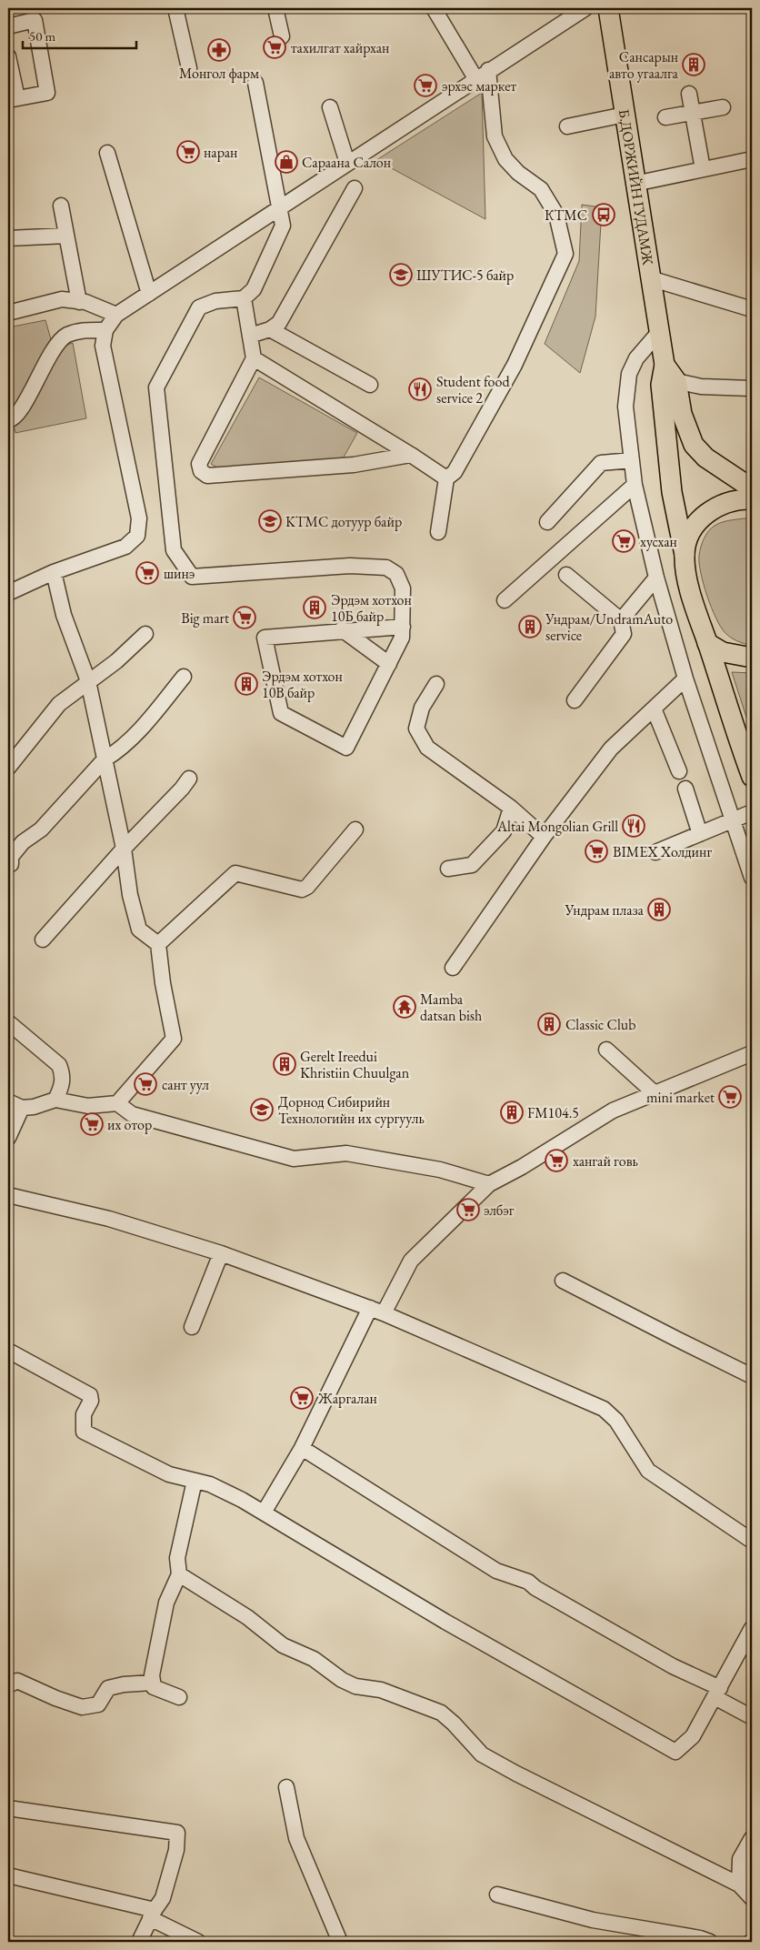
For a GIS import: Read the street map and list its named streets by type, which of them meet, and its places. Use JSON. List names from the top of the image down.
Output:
{
  "streets": {
    "main road": ["Б.ДОРЖИЙН ГУДАМЖ"]
  },
  "places": {
    "supermarket": [
      "тахилгат хайрхан",
      "эрхэс маркет",
      "наран",
      "хусхан",
      "шинэ",
      "Big mart",
      "BIMEX Холдинг",
      "сант уул",
      "mini market",
      "их отор",
      "хангай говь",
      "элбэг",
      "Жаргалан"
    ],
    "pharmacy": ["Монгол фарм"],
    "building": [
      "Cансарын авто угаалга",
      "Эрдэм хотхон 10Б байр",
      "Ундрам/UndramAuto service",
      "Эрдэм хотхон 10В байр",
      "Ундрам плаза",
      "Classic Club",
      "Gerelt Ireedui Khristiin Chuulgan",
      "FM104.5"
    ],
    "shop": ["Сараана Салон"],
    "bus stop": ["КТМС"],
    "school or university": ["ШУТИС-5 байр", "KTMC дотуур байр", "Дорнод Сибирийн Технологийн их сургууль"],
    "restaurant": ["Student food service 2", "Altai Mongolian Grill"],
    "temple": ["Mamba datsan bish"]
  },
  "scale_bar": "50 m"
}
